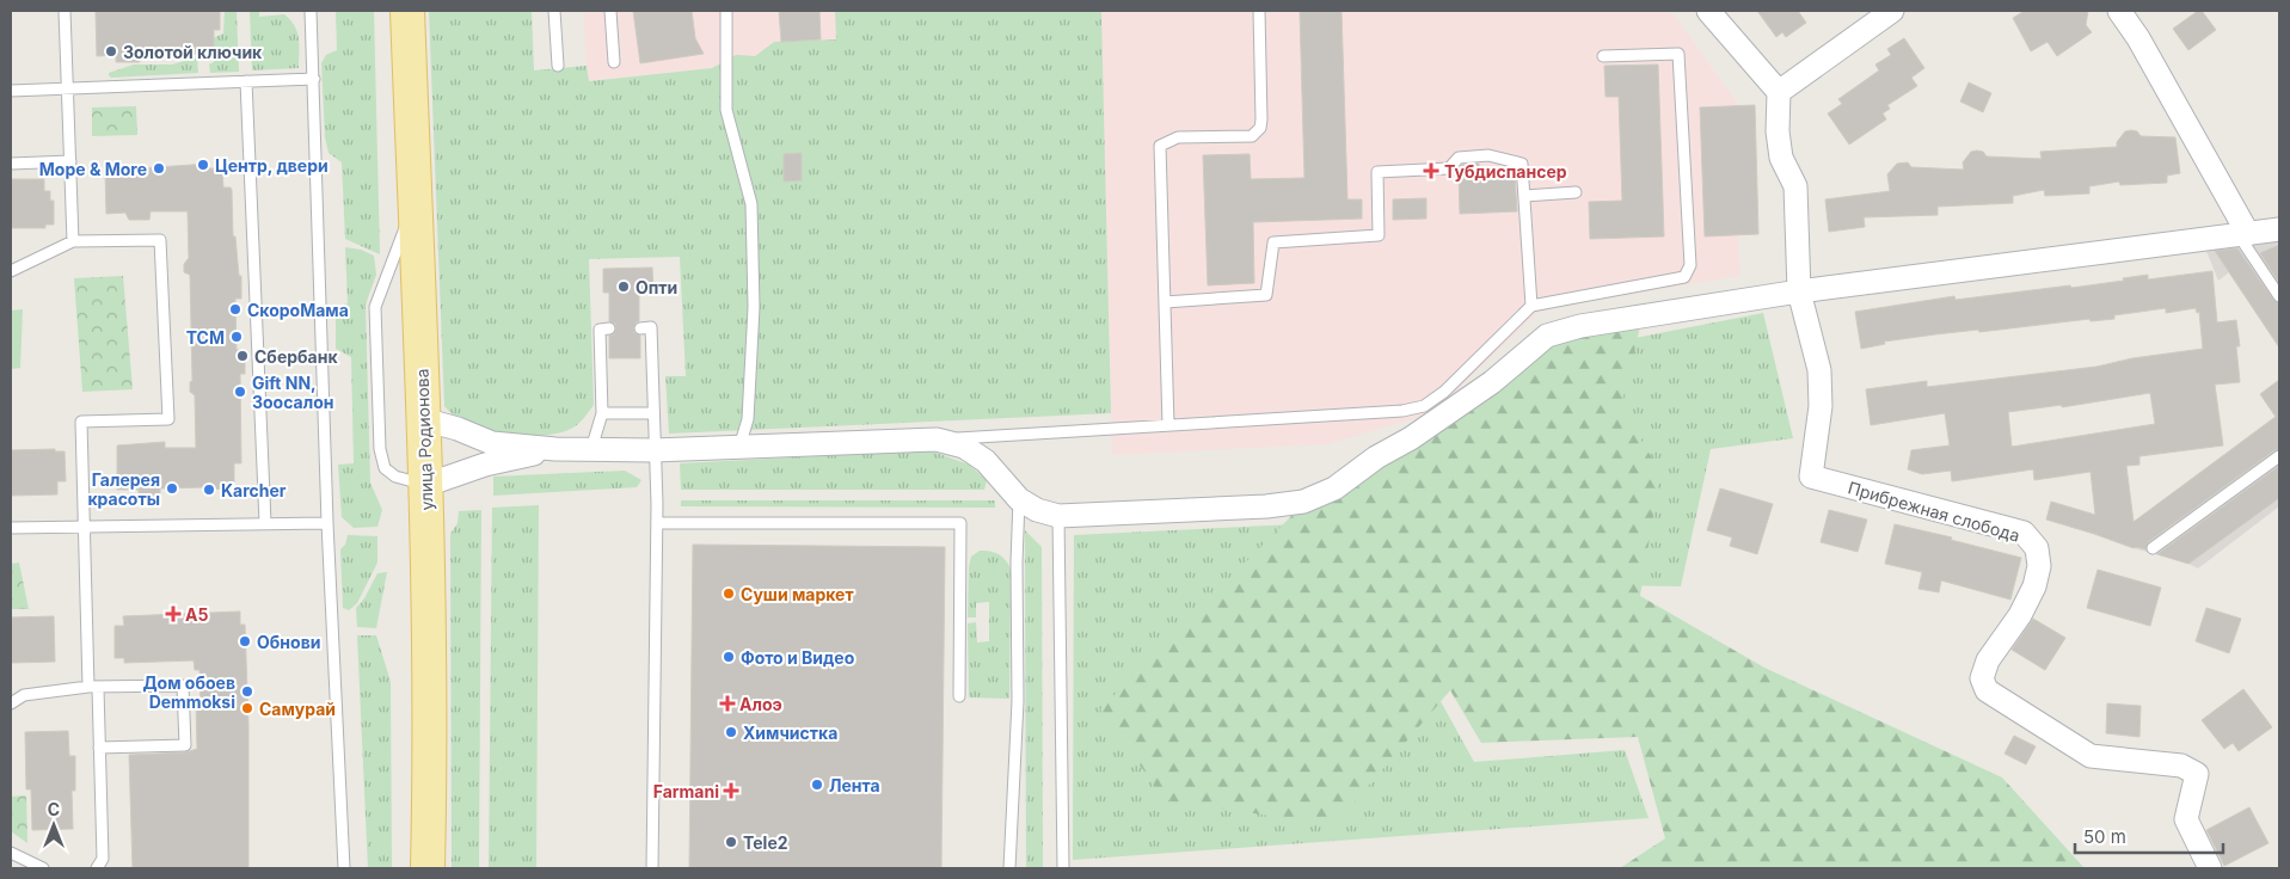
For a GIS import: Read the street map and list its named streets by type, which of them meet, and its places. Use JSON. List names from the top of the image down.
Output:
{
  "streets": {
    "main road": ["улица Родионова"],
    "street": ["Прибрежная слобода"]
  },
  "places": {
    "other": [
      "Золотой ключик",
      "Центр, двери",
      "Море & More",
      "Опти",
      "СкороМама",
      "ТСМ",
      "Сбербанк",
      "Gift NN, Зоосалон",
      "Галерея красоты",
      "Karcher",
      "Суши маркет",
      "Обнови",
      "Фото и Видео",
      "Дом обоев Demmoksi",
      "Самурай",
      "Химчистка",
      "Лента",
      "Tele2"
    ],
    "health": [
      "Тубдиспансер",
      "А5",
      "Алоэ",
      "Farmani"
    ]
  },
  "scale_bar": "50 m",
  "north": "top"
}
